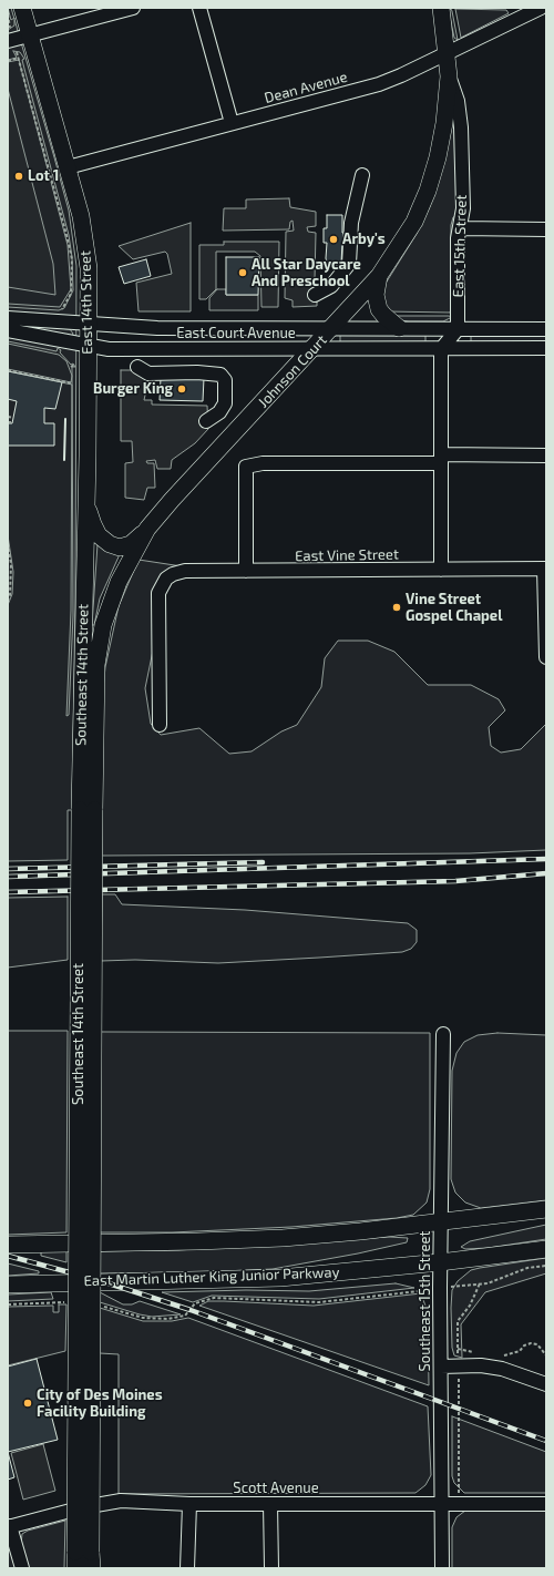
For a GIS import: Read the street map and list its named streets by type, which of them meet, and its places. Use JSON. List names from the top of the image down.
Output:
{
  "streets": {
    "main road": [
      "East 15th Street",
      "East 14th Street",
      "Johnson Court",
      "Southeast 14th Street",
      "East Martin Luther King Junior Parkway"
    ],
    "street": [
      "Dean Avenue",
      "East Court Avenue",
      "East Vine Street",
      "Southeast 15th Street",
      "Scott Avenue"
    ]
  },
  "crossings": [
    ["Dean Avenue", "East 15th Street"],
    ["Dean Avenue", "East 14th Street"],
    ["East 15th Street", "East Court Avenue"],
    ["East 15th Street", "Johnson Court"],
    ["East 14th Street", "East Court Avenue"],
    ["East 14th Street", "Southeast 14th Street"],
    ["East Court Avenue", "Johnson Court"],
    ["Johnson Court", "Southeast 14th Street"],
    ["East Martin Luther King Junior Parkway", "Southeast 15th Street"],
    ["Southeast 15th Street", "Scott Avenue"]
  ],
  "places": [
    "Lot 1",
    "Arby's",
    "All Star Daycare And Preschool",
    "Burger King",
    "Vine Street Gospel Chapel",
    "City of Des Moines Facility Building"
  ]
}
